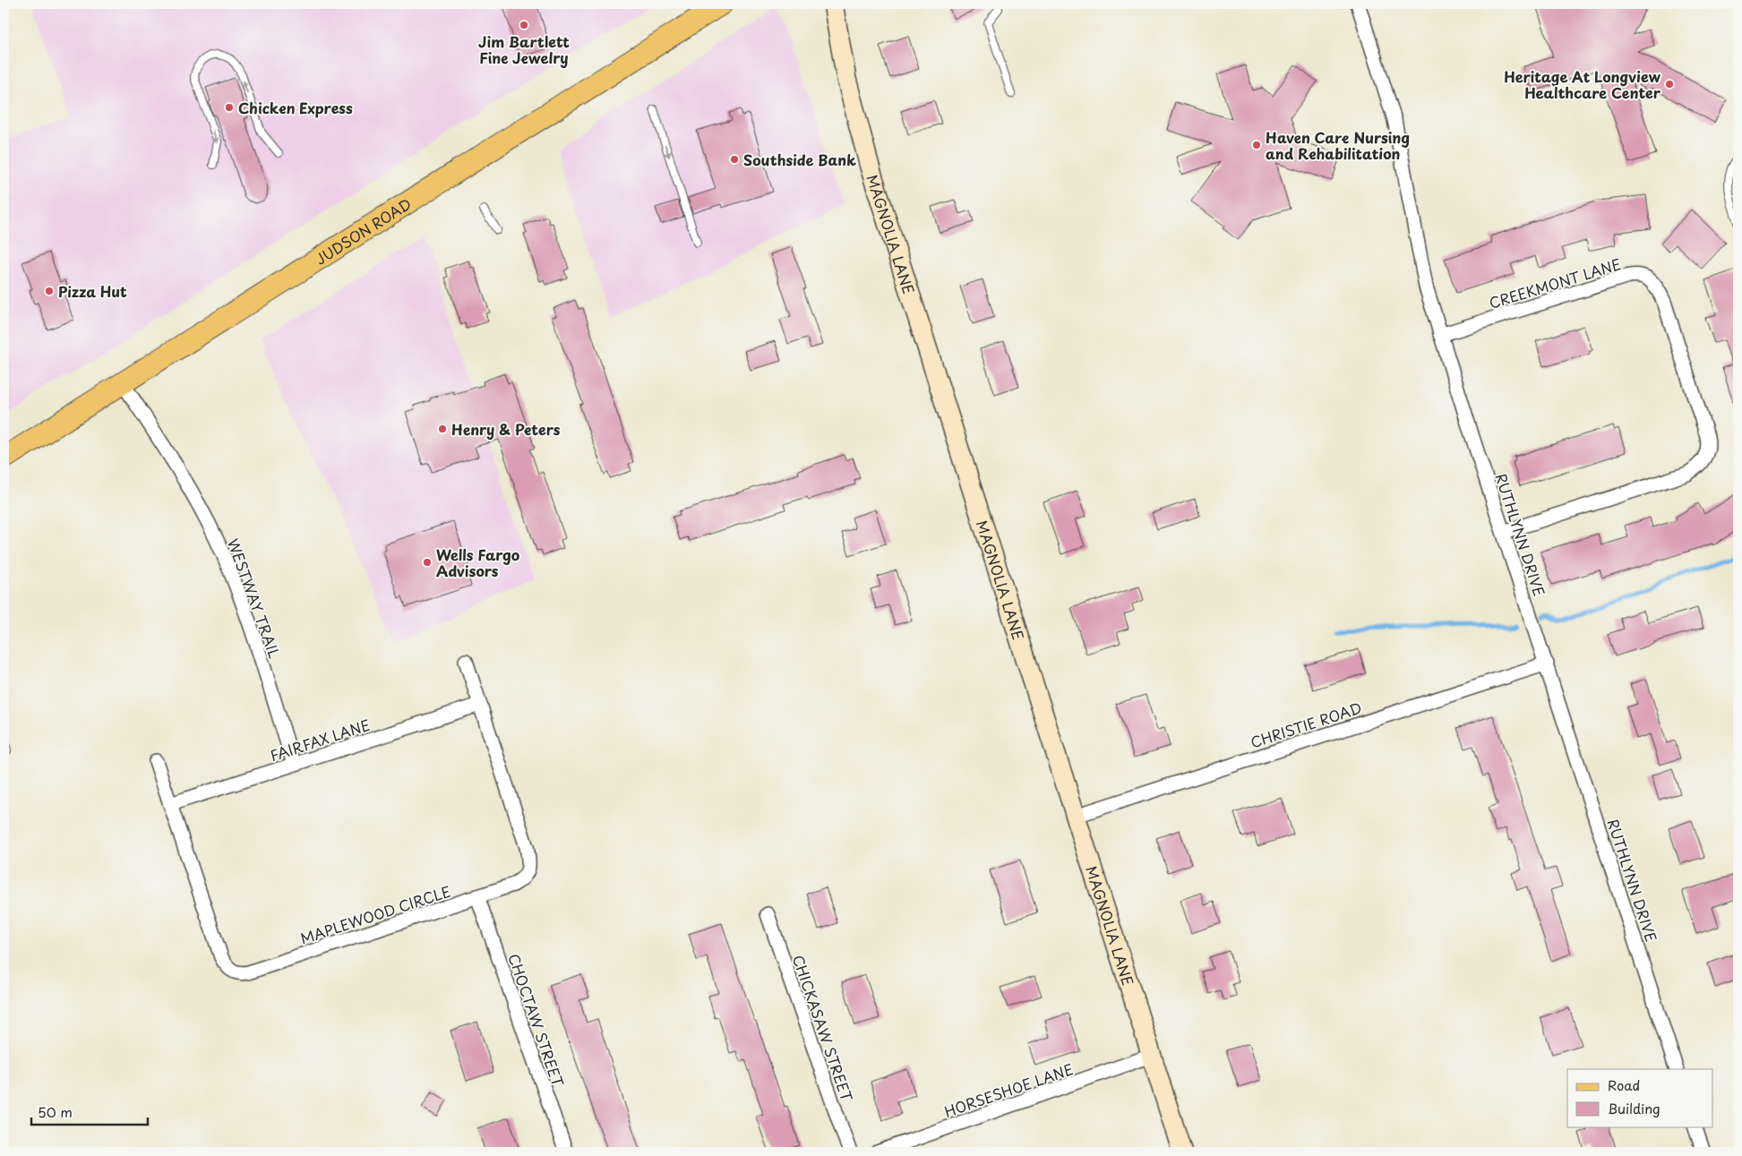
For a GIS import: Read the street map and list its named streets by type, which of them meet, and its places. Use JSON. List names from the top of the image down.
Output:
{
  "streets": {
    "main road": ["JUDSON ROAD", "MAGNOLIA LANE"],
    "street": [
      "CREEKMONT LANE",
      "RUTHLYNN DRIVE",
      "WESTWAY TRAIL",
      "CHRISTIE ROAD",
      "FAIRFAX LANE",
      "MAPLEWOOD CIRCLE",
      "CHOCTAW STREET",
      "CHICKASAW STREET",
      "HORSESHOE LANE"
    ]
  },
  "crossings": [
    ["JUDSON ROAD", "WESTWAY TRAIL"],
    ["MAGNOLIA LANE", "CHRISTIE ROAD"],
    ["MAGNOLIA LANE", "HORSESHOE LANE"],
    ["CREEKMONT LANE", "RUTHLYNN DRIVE"],
    ["RUTHLYNN DRIVE", "CHRISTIE ROAD"],
    ["WESTWAY TRAIL", "FAIRFAX LANE"],
    ["FAIRFAX LANE", "MAPLEWOOD CIRCLE"],
    ["MAPLEWOOD CIRCLE", "CHOCTAW STREET"]
  ],
  "places": [
    "Jim Bartlett Fine Jewelry",
    "Heritage At Longview Healthcare Center",
    "Chicken Express",
    "Haven Care Nursing and Rehabilitation",
    "Southside Bank",
    "Pizza Hut",
    "Henry & Peters",
    "Wells Fargo Advisors"
  ],
  "legend": ["Road", "Building"],
  "scale_bar": "50 m"
}
